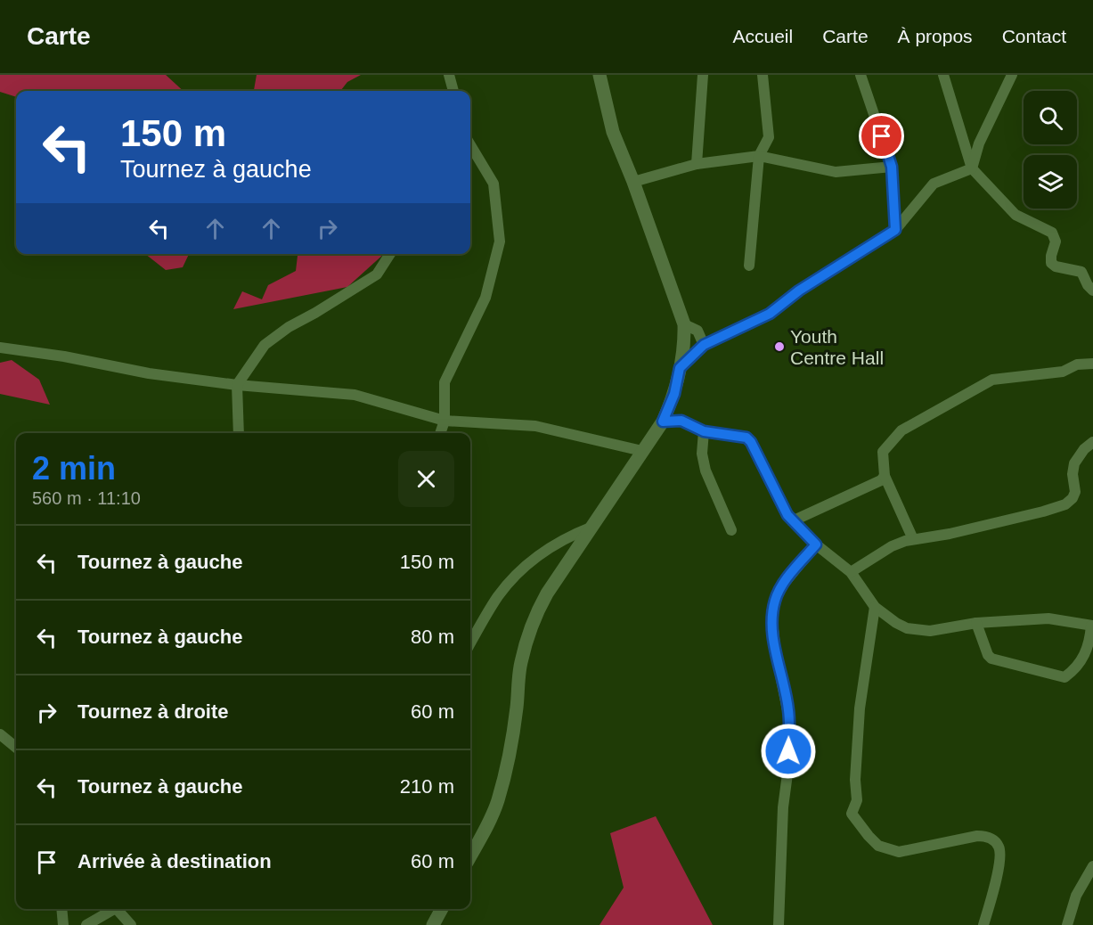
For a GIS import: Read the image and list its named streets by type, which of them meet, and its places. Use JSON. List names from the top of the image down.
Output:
{
  "places": ["Youth Centre Hall"],
  "page": {
    "header": "Carte",
    "nav": [
      "Accueil",
      "Carte",
      "À propos",
      "Contact"
    ],
    "turn": ["150 m", "Tournez à gauche"],
    "heading": ["2 min", "560 m · 11:10"],
    "list": [
      {
        "name": "Tournez à gauche",
        "value": "150 m"
      },
      {
        "name": "Tournez à gauche",
        "value": "80 m"
      },
      {
        "name": "Tournez à droite",
        "value": "60 m"
      },
      {
        "name": "Tournez à gauche",
        "value": "210 m"
      },
      {
        "name": "Arrivée à destination",
        "value": "60 m"
      }
    ]
  }
}
